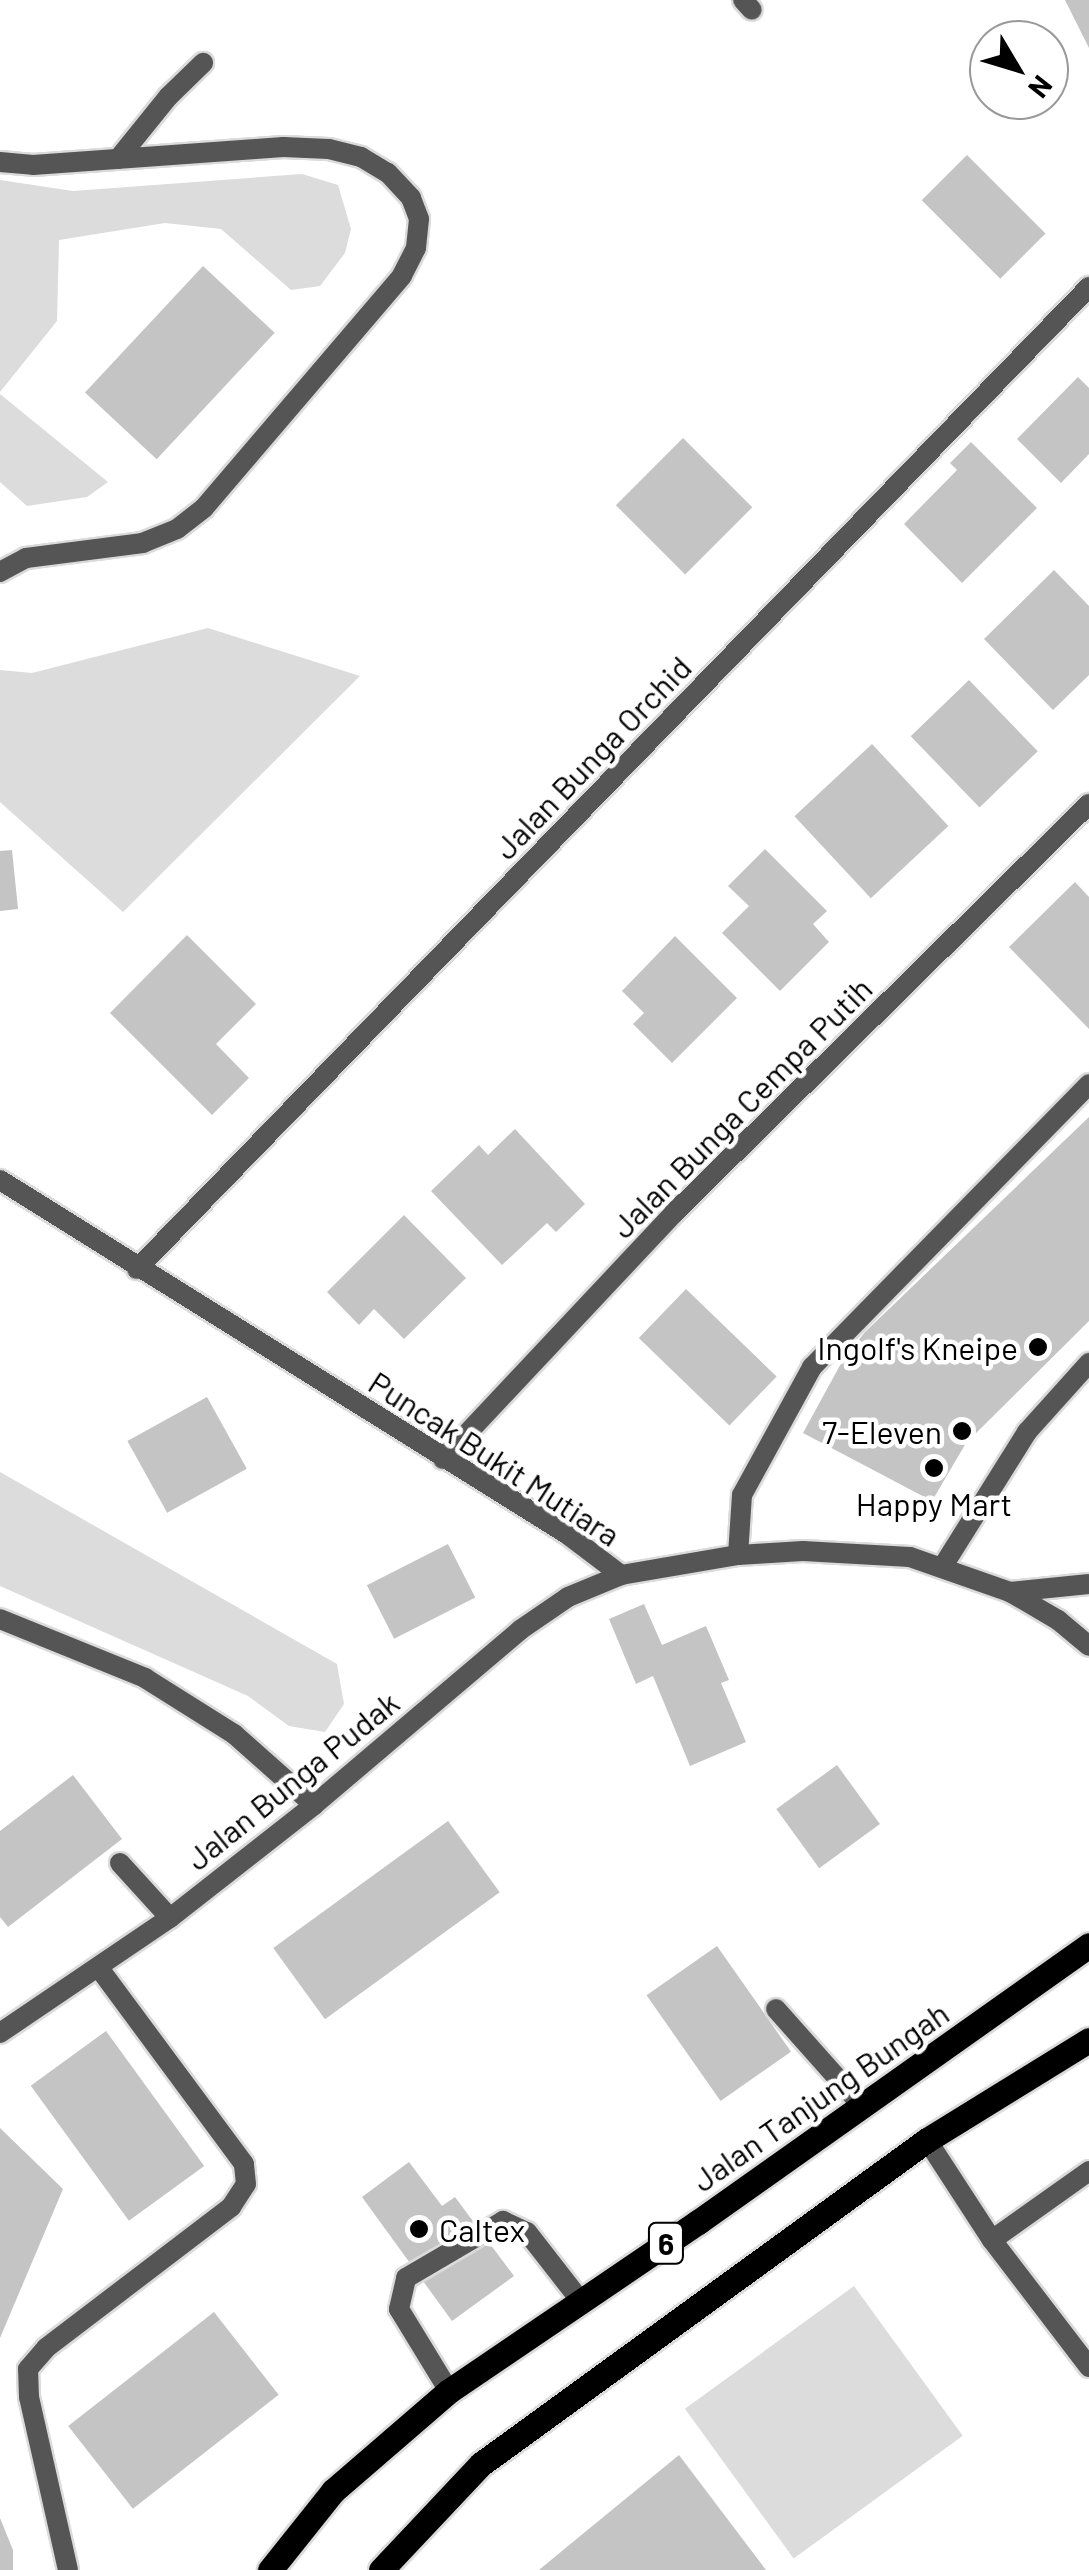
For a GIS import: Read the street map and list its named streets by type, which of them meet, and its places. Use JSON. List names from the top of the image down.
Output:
{
  "streets": {
    "main road": ["Jalan Tanjung Bungah", "6"],
    "street": [
      "Jalan Bunga Orchid",
      "Jalan Bunga Cempa Putih",
      "Puncak Bukit Mutiara",
      "Jalan Bunga Pudak"
    ]
  },
  "crossings": [
    ["Jalan Bunga Orchid", "Puncak Bukit Mutiara"],
    ["Jalan Bunga Cempa Putih", "Puncak Bukit Mutiara"],
    ["Puncak Bukit Mutiara", "Jalan Bunga Pudak"]
  ],
  "places": [
    "Ingolf's Kneipe",
    "7-Eleven",
    "Happy Mart",
    "Caltex"
  ],
  "north": "bottom right"
}
